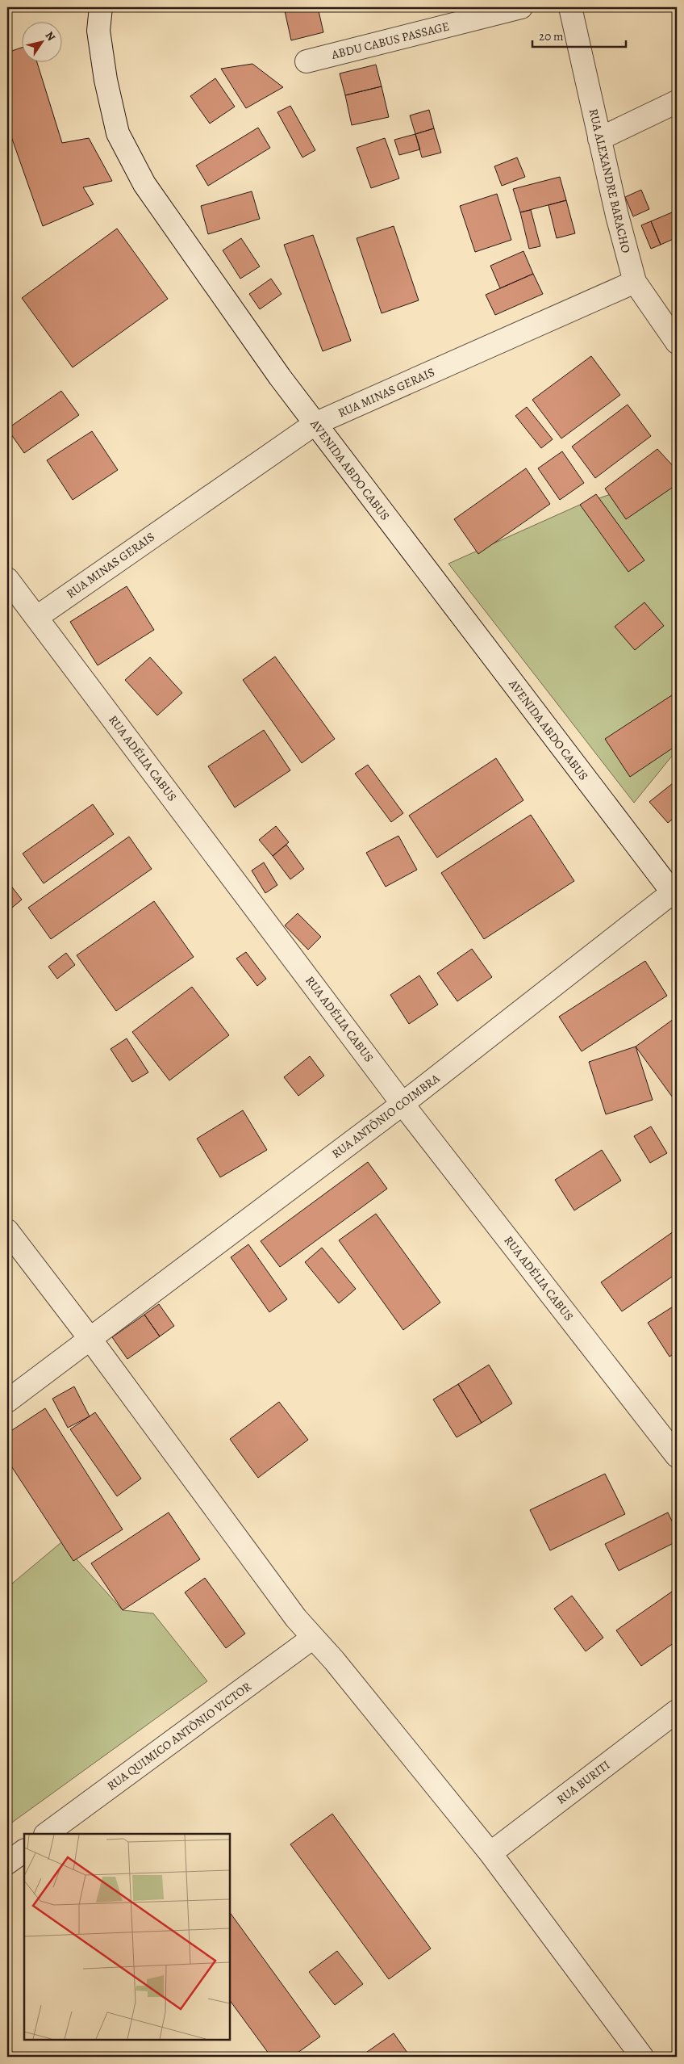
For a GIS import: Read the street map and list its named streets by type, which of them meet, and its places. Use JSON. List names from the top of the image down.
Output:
{
  "streets": {
    "street": [
      "ABDU CABUS PASSAGE",
      "RUA ALEXANDRE BARACHO",
      "RUA MINAS GERAIS",
      "AVENIDA ABDO CABUS",
      "RUA ADÉLIA CABUS",
      "RUA ANTÔNIO COIMBRA",
      "RUA QUIMICO ANTÔNIO VICTOR",
      "RUA BURITI"
    ]
  },
  "crossings": [
    ["RUA ALEXANDRE BARACHO", "RUA MINAS GERAIS"],
    ["RUA MINAS GERAIS", "AVENIDA ABDO CABUS"],
    ["RUA MINAS GERAIS", "RUA ADÉLIA CABUS"],
    ["AVENIDA ABDO CABUS", "RUA ANTÔNIO COIMBRA"],
    ["RUA ADÉLIA CABUS", "RUA ANTÔNIO COIMBRA"]
  ],
  "scale_bar": "20 m",
  "north": "top right"
}
